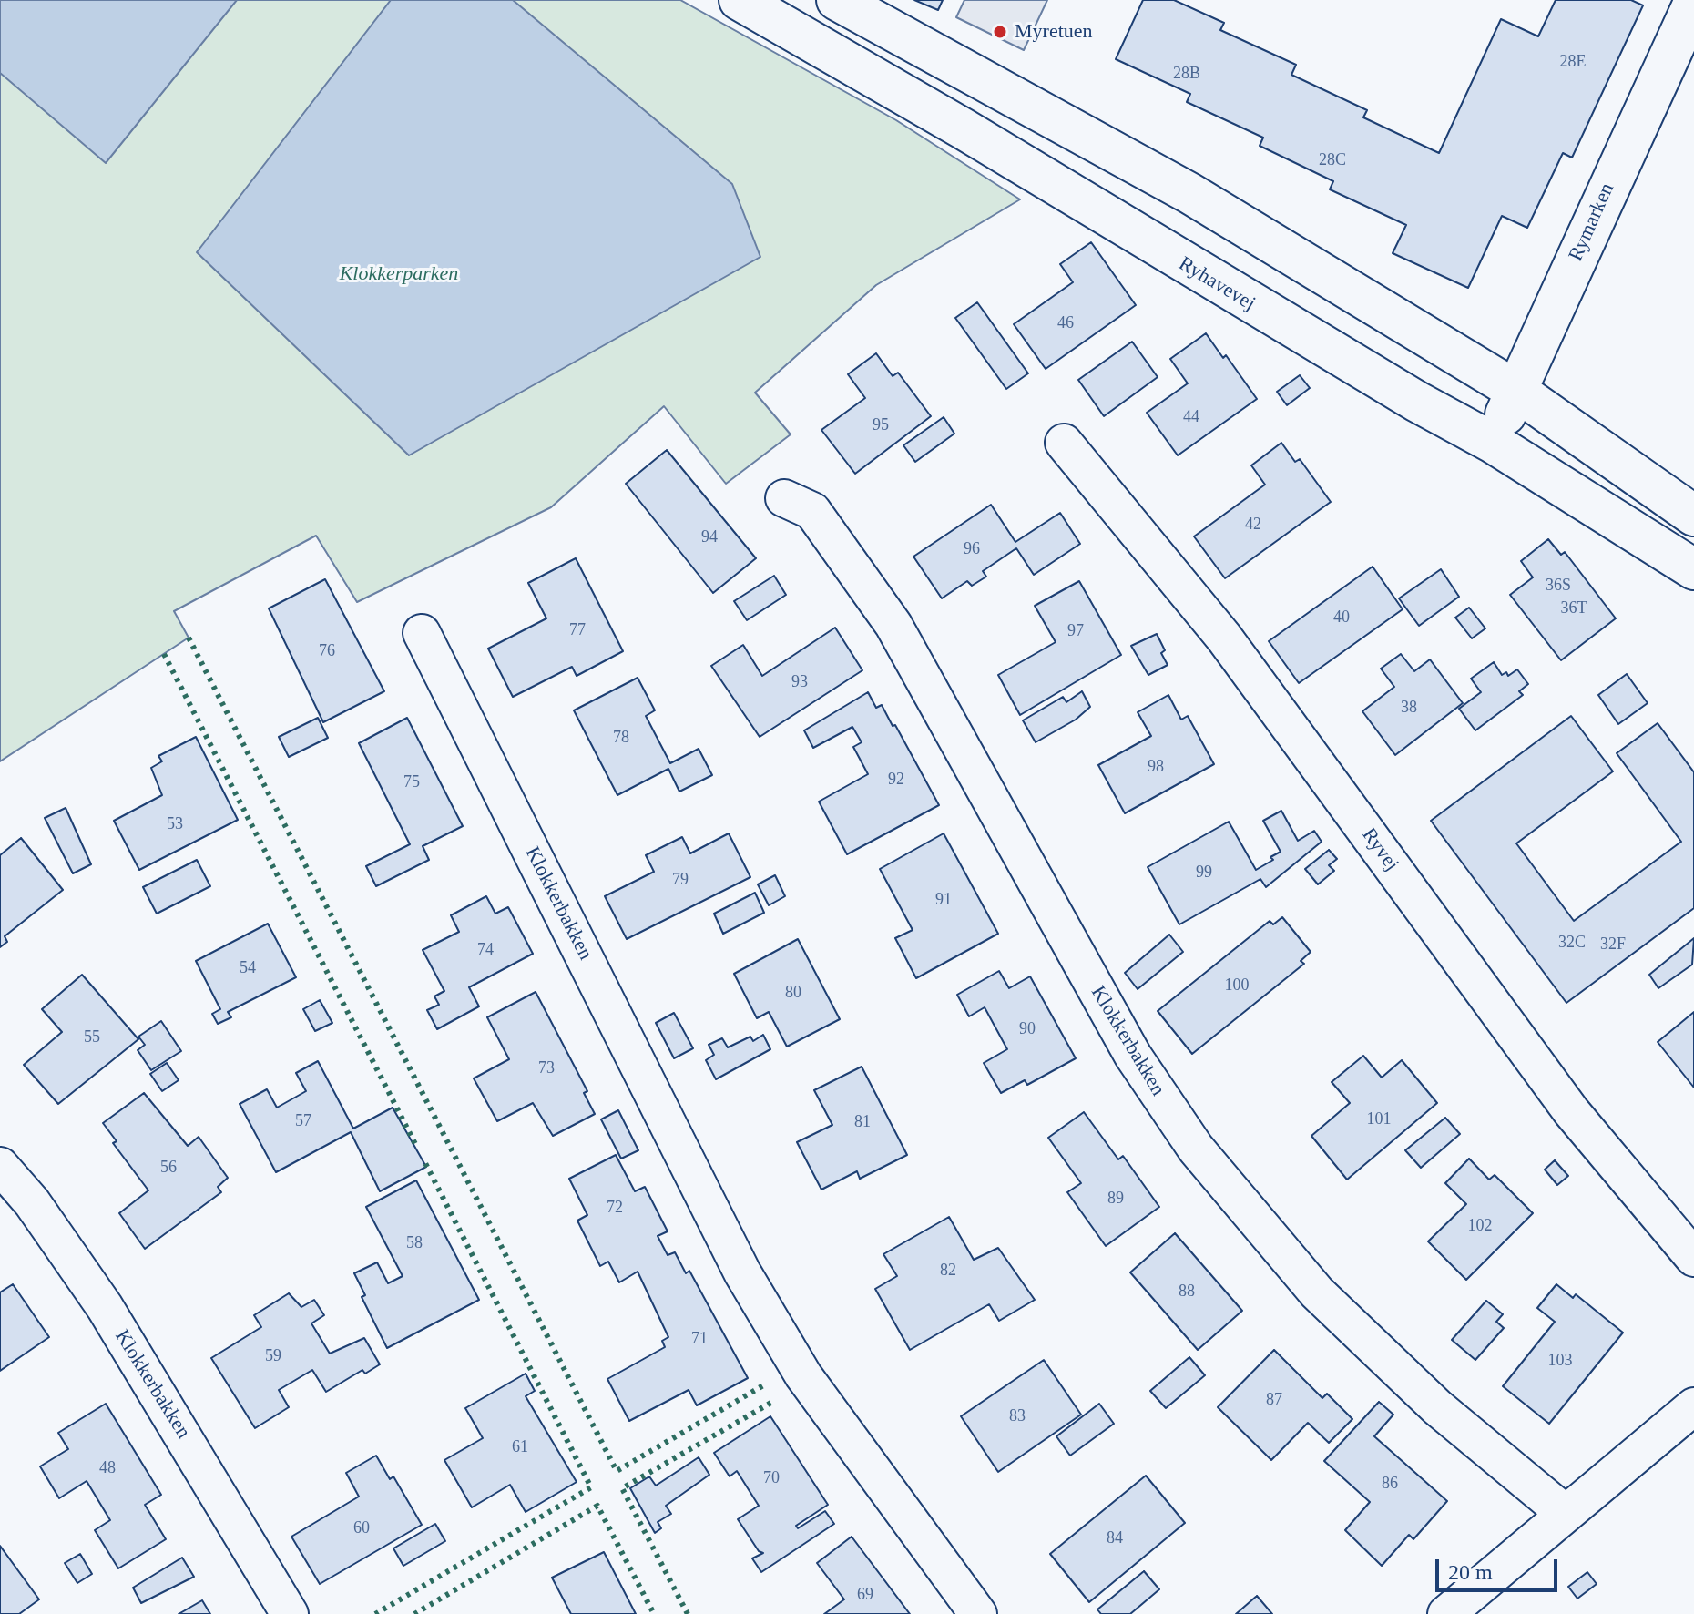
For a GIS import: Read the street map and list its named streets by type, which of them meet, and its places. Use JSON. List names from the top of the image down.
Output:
{
  "streets": {
    "street": [
      "Rymarken",
      "Ryhavevej",
      "Ryvej",
      "Klokkerbakken"
    ]
  },
  "crossings": [
    ["Rymarken", "Ryhavevej"]
  ],
  "parks": ["Klokkerparken"],
  "places": ["Myretuen"],
  "house_numbers": [
    "28E",
    "28B",
    "28C",
    "46",
    "44",
    "95",
    "42",
    "94",
    "96",
    "36S",
    "36T",
    "40",
    "77",
    "97",
    "76",
    "93",
    "38",
    "78",
    "98",
    "92",
    "75",
    "53",
    "99",
    "79",
    "91",
    "32C",
    "32F",
    "74",
    "54",
    "100",
    "80",
    "90",
    "55",
    "73",
    "101",
    "57",
    "81",
    "56",
    "89",
    "72",
    "102",
    "58",
    "82",
    "88",
    "71",
    "59",
    "103",
    "87",
    "83",
    "61",
    "48",
    "70",
    "86",
    "60",
    "84",
    "69"
  ],
  "scale_bar": "20 m"
}
